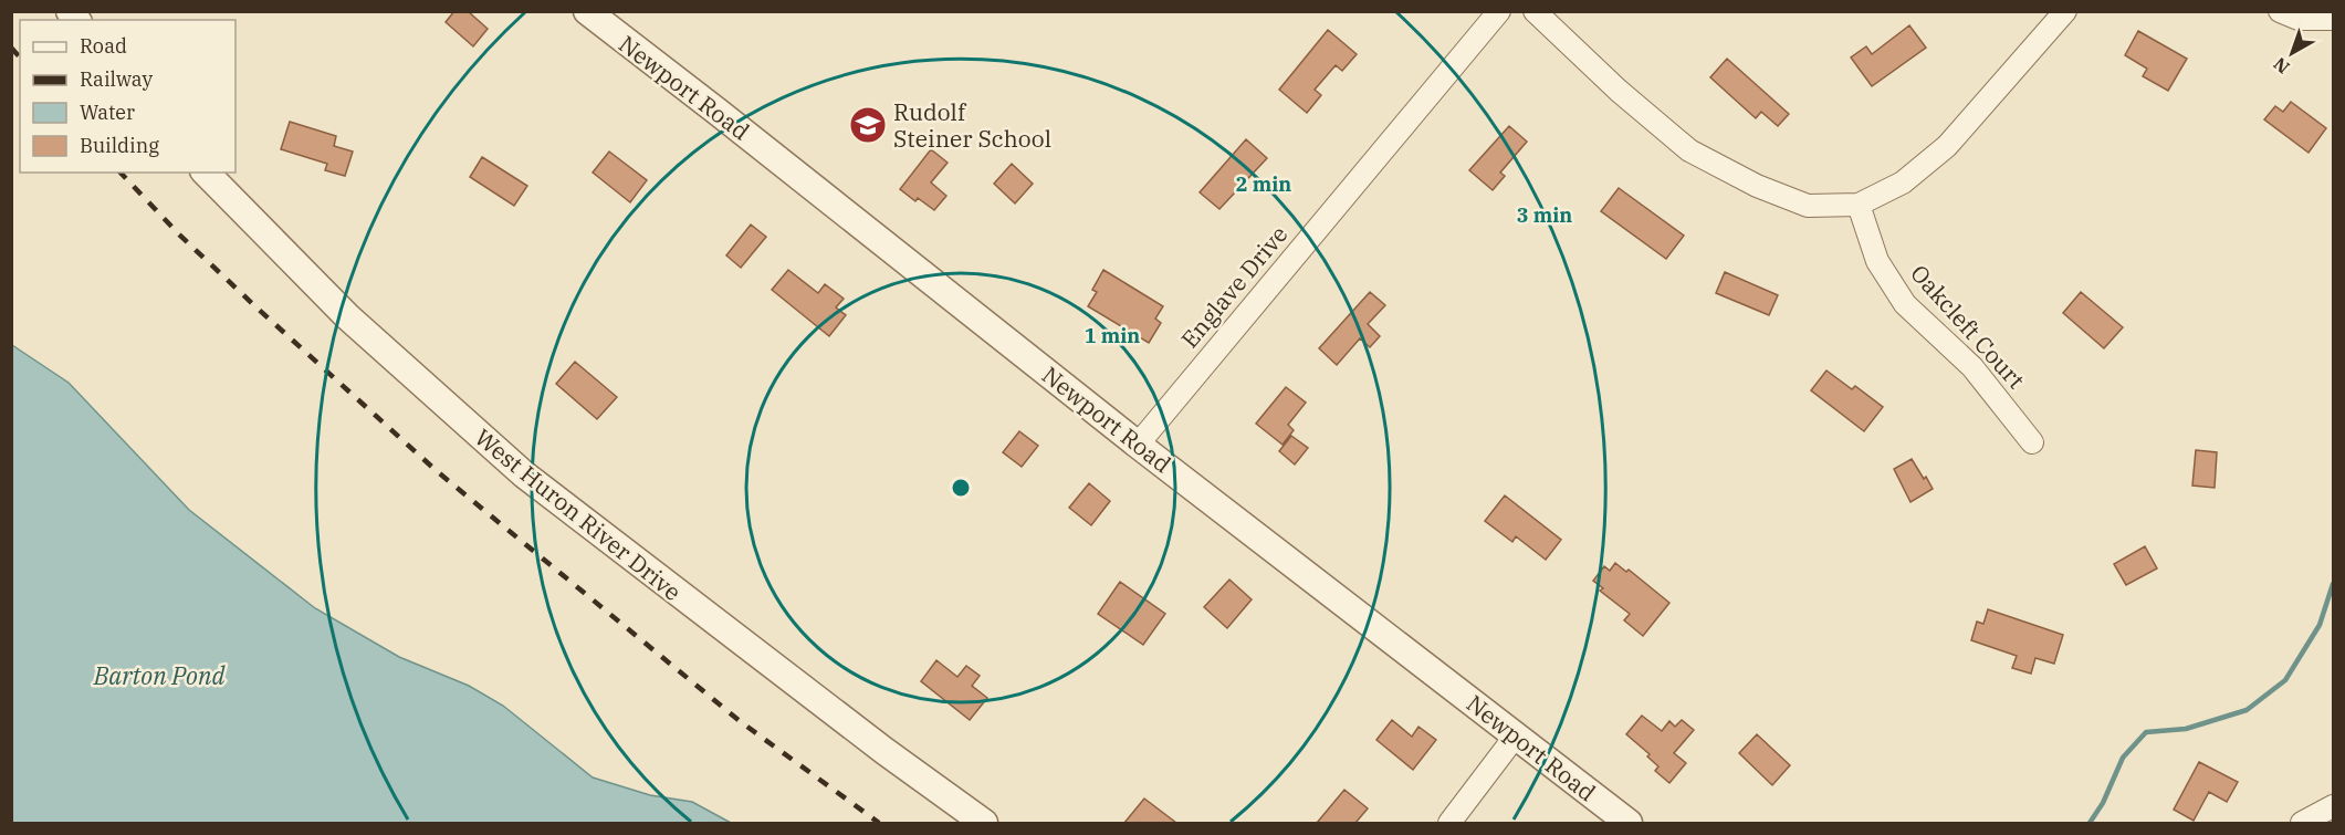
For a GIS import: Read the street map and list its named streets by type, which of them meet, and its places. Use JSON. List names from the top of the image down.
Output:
{
  "streets": {
    "street": [
      "Newport Road",
      "Englave Drive",
      "Oakcleft Court",
      "West Huron River Drive"
    ]
  },
  "crossings": [
    ["Newport Road", "Englave Drive"]
  ],
  "water": ["Barton Pond"],
  "places": {
    "school or university": ["Rudolf Steiner School"]
  },
  "legend": [
    "Road",
    "Railway",
    "Water",
    "Building"
  ],
  "north": "bottom left",
  "rings": ["2 min", "3 min", "1 min"]
}
